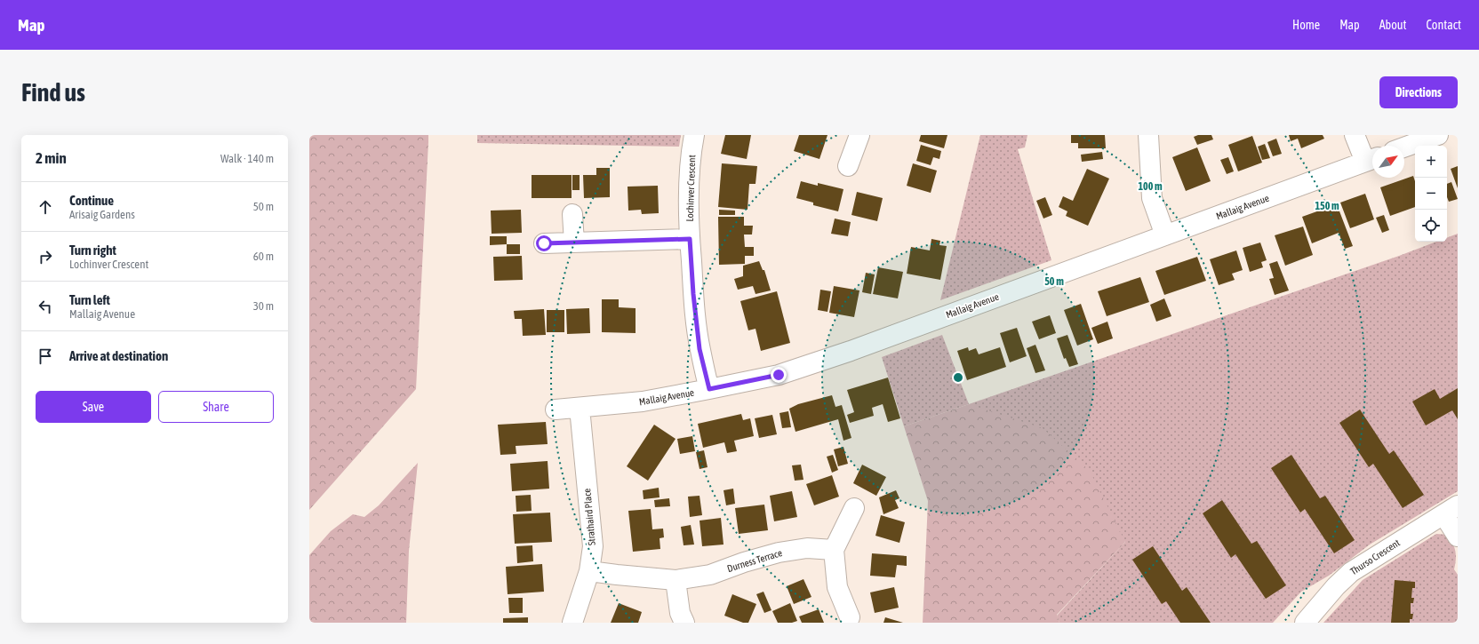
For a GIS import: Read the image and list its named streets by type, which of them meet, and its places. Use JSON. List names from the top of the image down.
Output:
{
  "streets": {
    "street": [
      "Lochinver Crescent",
      "Mallaig Avenue",
      "Strathaird Place",
      "Thurso Crescent",
      "Durness Terrace"
    ]
  },
  "crossings": [
    ["Lochinver Crescent", "Mallaig Avenue"],
    ["Mallaig Avenue", "Strathaird Place"],
    ["Strathaird Place", "Durness Terrace"]
  ],
  "north": "top right",
  "page": {
    "header": "Map",
    "nav": [
      "Home",
      "Map",
      "About",
      "Contact"
    ],
    "buttons": [
      "Directions",
      ["Save", "Share"]
    ],
    "title": "Find us",
    "heading": ["2 min", "Walk · 140 m"],
    "map_buttons": ["+", "−"],
    "list": [
      ["Continue", "Arisaig Gardens", "50 m"],
      ["Turn right", "Lochinver Crescent", "60 m"],
      ["Turn left", "Mallaig Avenue", "30 m"],
      "Arrive at destination"
    ]
  },
  "rings": ["100 m", "150 m", "50 m"]
}
